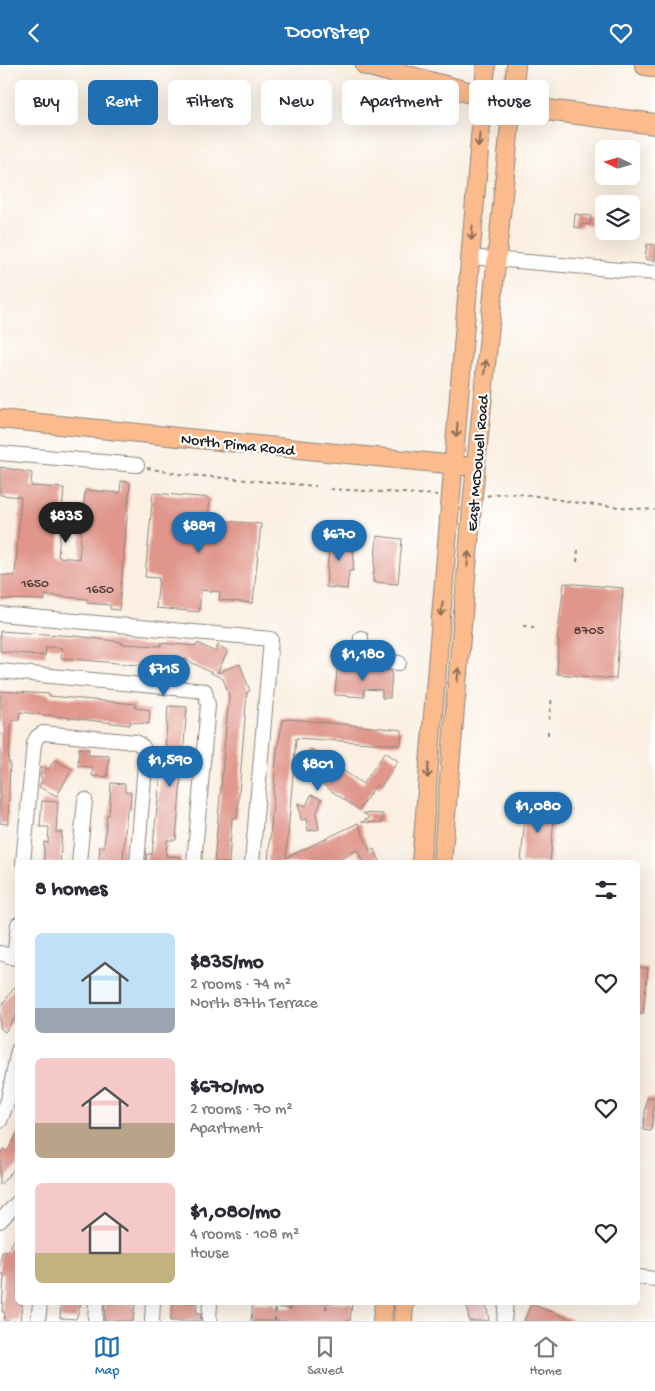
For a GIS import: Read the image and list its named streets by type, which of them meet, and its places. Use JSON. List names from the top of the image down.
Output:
{
  "streets": {
    "main road": ["North Pima Road", "East McDowell Road"]
  },
  "crossings": [
    ["North Pima Road", "East McDowell Road"]
  ],
  "house_numbers": ["1650", "1650", "8705"],
  "north": "left",
  "page": {
    "header": "Doorstep",
    "chip": [
      "Buy",
      "Rent",
      "Filters",
      "New",
      "Apartment",
      "House"
    ],
    "price": [
      "$835",
      "$889",
      "$670",
      "$1,180",
      "$715",
      "$1,590",
      "$801",
      "$1,080"
    ],
    "heading": "8 homes",
    "list": [
      {
        "name": "$835/mo",
        "note": "2 rooms · 74 m² · North 87th Terrace"
      },
      {
        "name": "$670/mo",
        "note": "2 rooms · 70 m² · Apartment"
      },
      {
        "name": "$1,080/mo",
        "note": "4 rooms · 108 m² · House"
      }
    ],
    "tabs": ["Map", "Saved", "Home"]
  }
}
